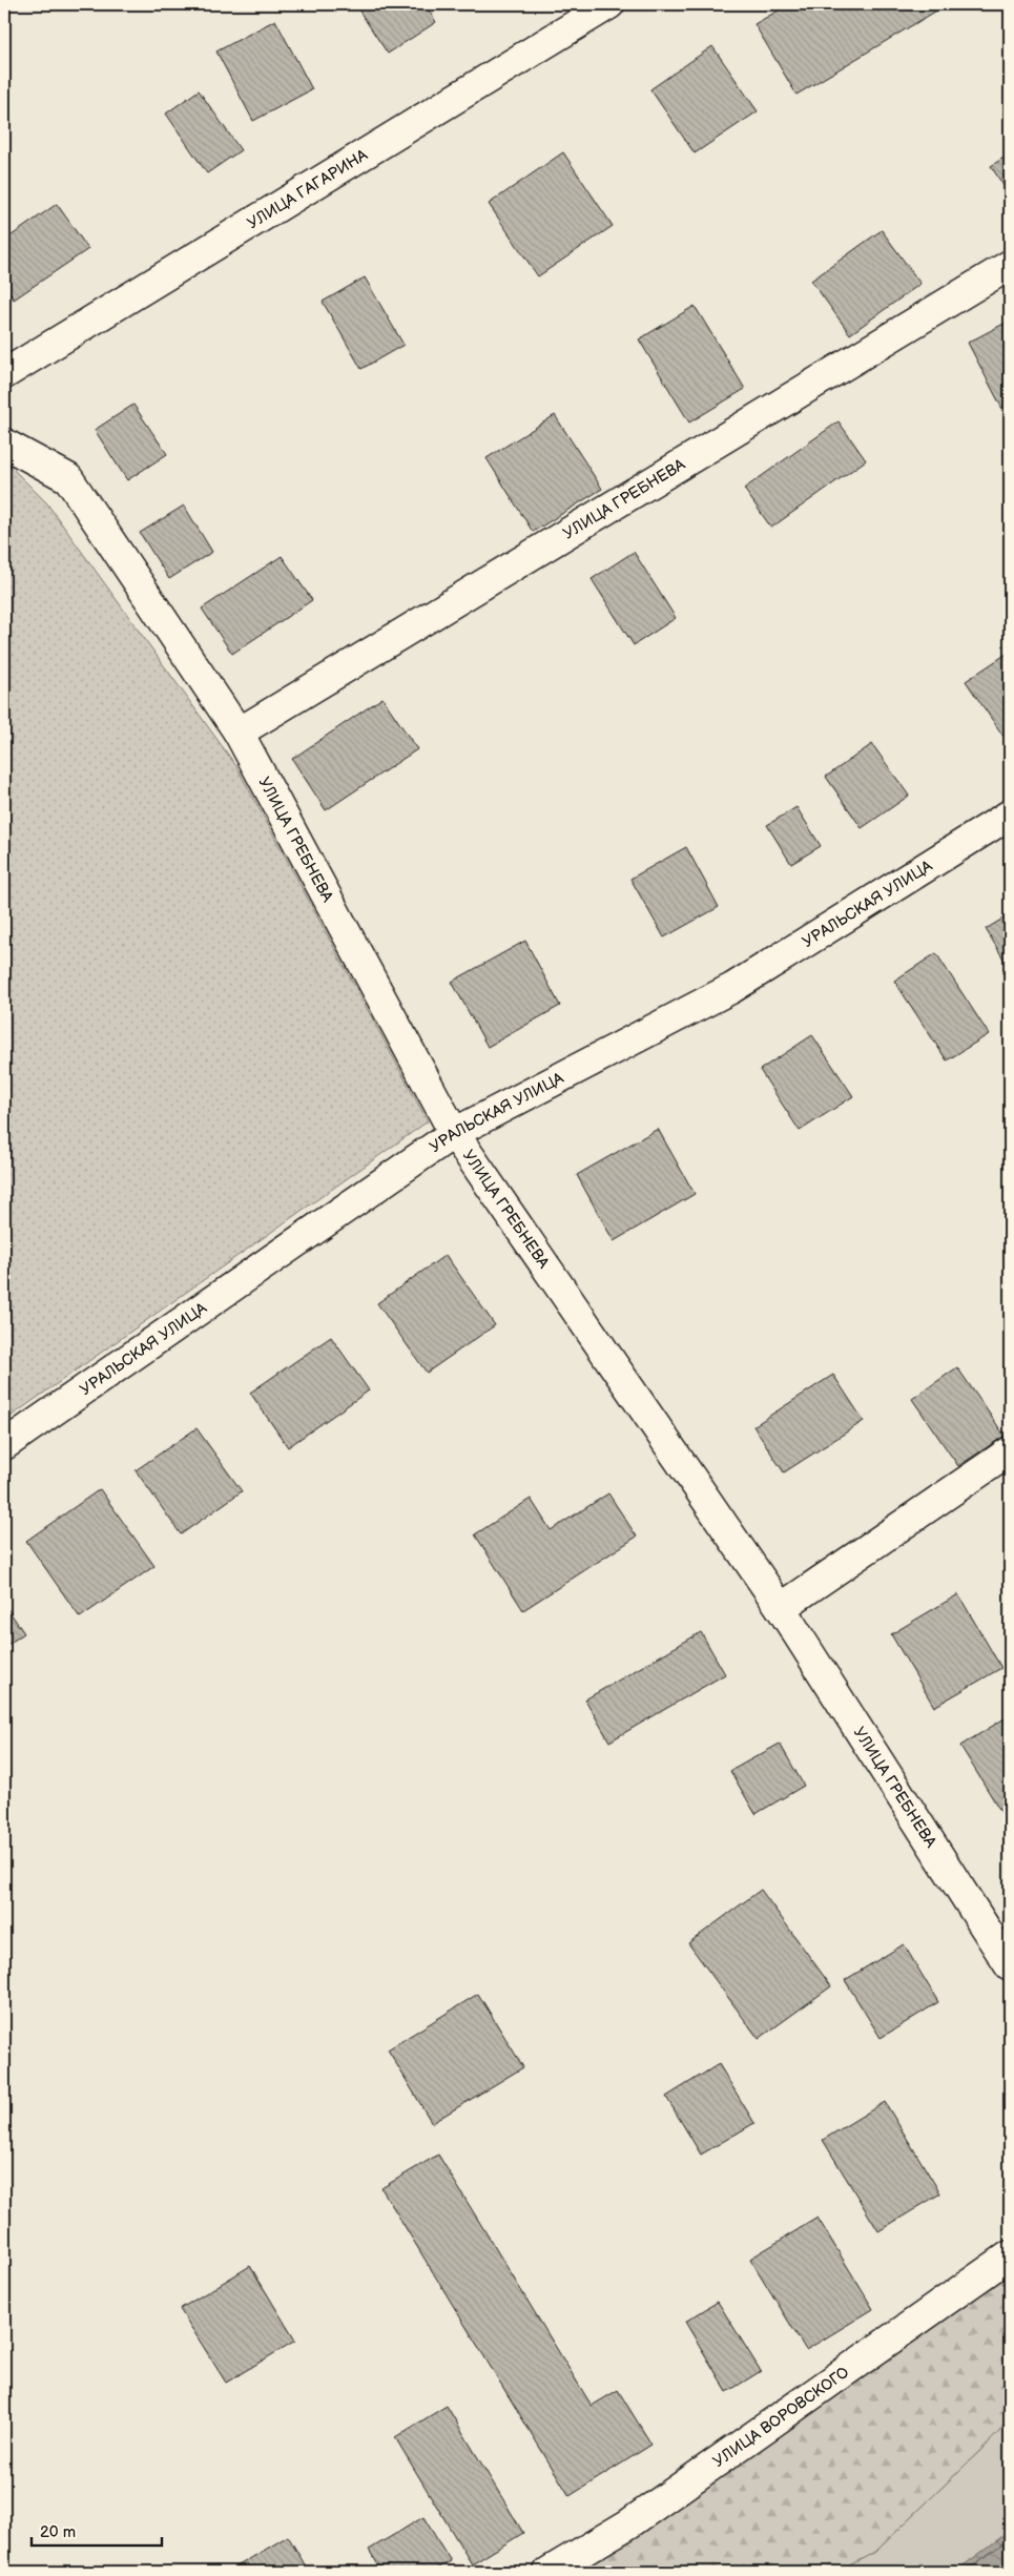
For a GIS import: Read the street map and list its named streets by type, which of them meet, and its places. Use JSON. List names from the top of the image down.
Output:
{
  "streets": {
    "street": [
      "УЛИЦА ГАГАРИНА",
      "УЛИЦА ГРЕБНЕВА",
      "УРАЛЬСКАЯ УЛИЦА",
      "УЛИЦА ВОРОВСКОГО"
    ]
  },
  "crossings": [
    ["УЛИЦА ГРЕБНЕВА", "УРАЛЬСКАЯ УЛИЦА"]
  ],
  "scale_bar": "20 m"
}
